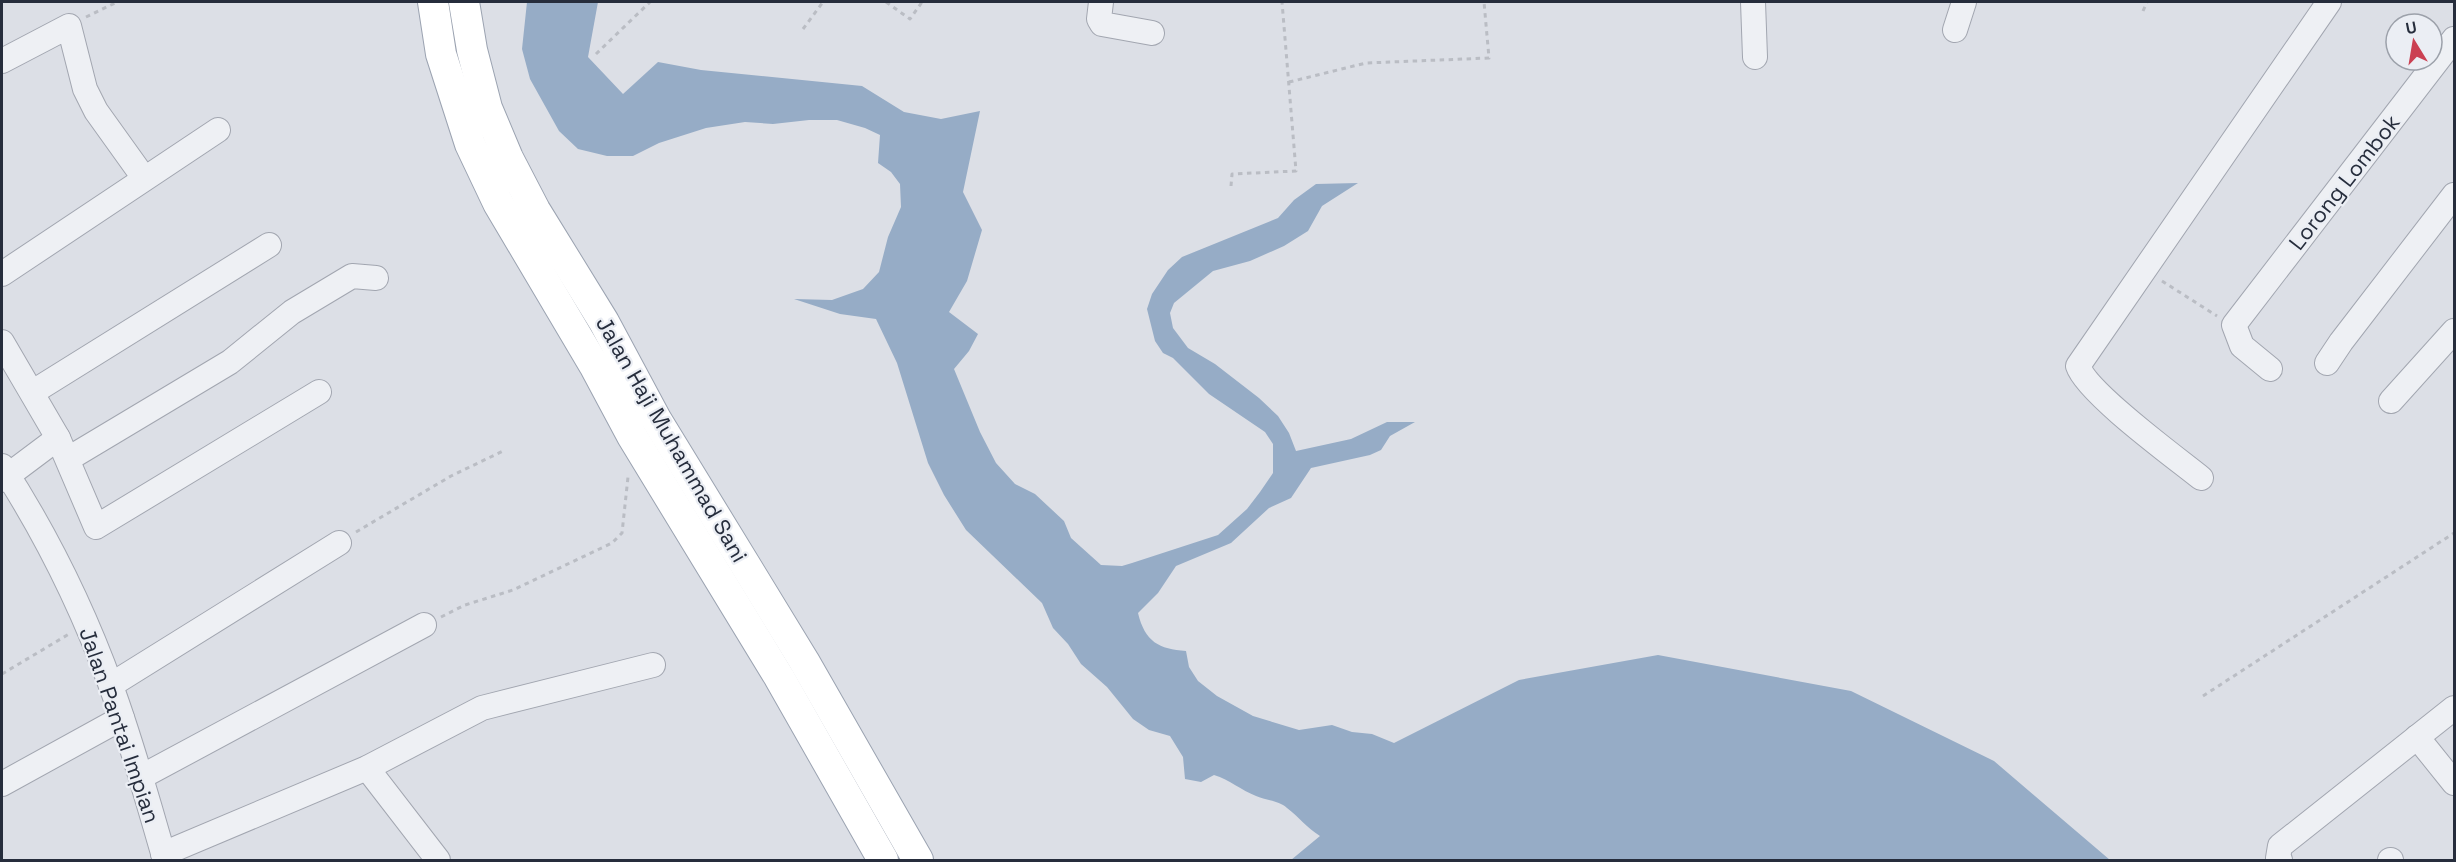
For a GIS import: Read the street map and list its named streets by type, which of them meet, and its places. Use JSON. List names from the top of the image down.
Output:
{
  "streets": {
    "main road": ["Jalan Haji Muhammad Sani"],
    "street": ["Lorong Lombok", "Jalan Pantai Impian"]
  },
  "north": "top"
}
